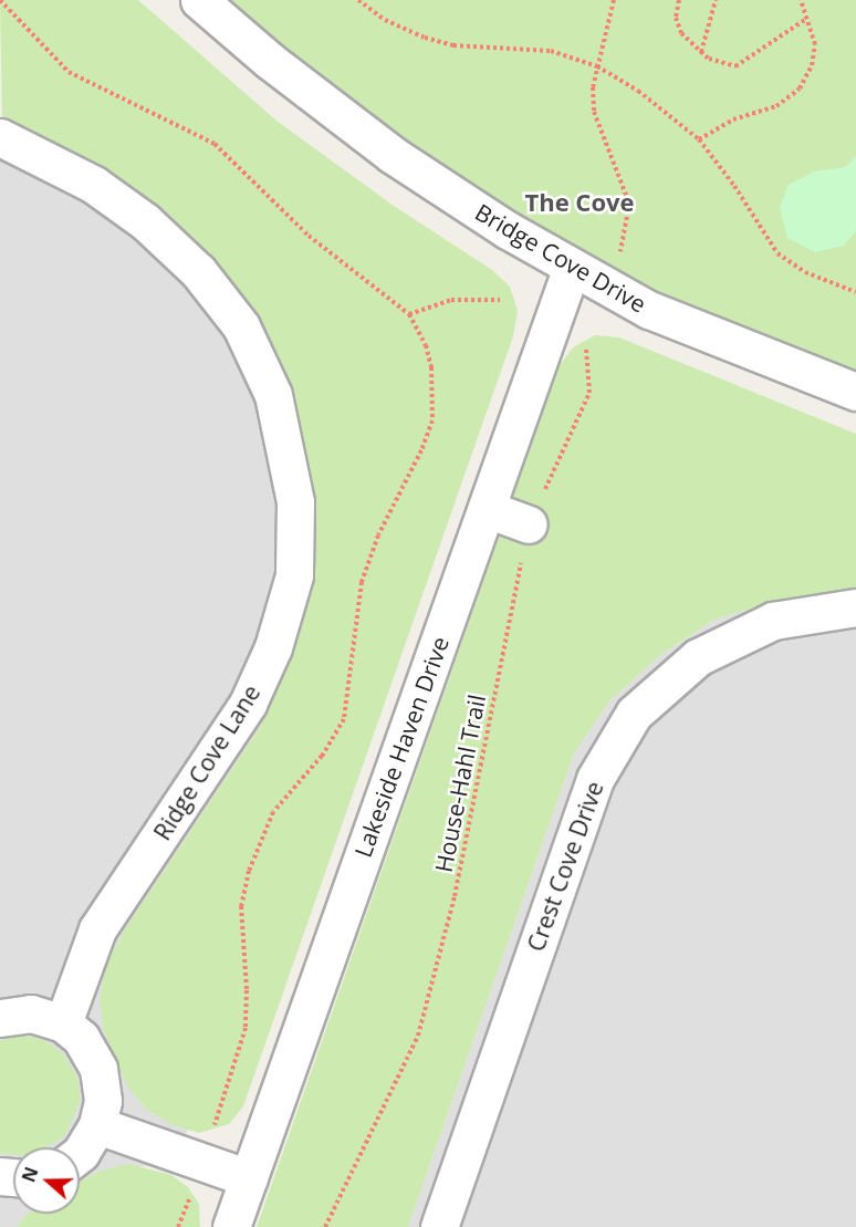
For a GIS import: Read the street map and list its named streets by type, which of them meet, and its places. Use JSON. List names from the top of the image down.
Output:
{
  "streets": {
    "street": [
      "Bridge Cove Drive",
      "Lakeside Haven Drive",
      "Ridge Cove Lane",
      "Crest Cove Drive"
    ],
    "path": ["House-Hahl Trail"]
  },
  "crossings": [
    ["Bridge Cove Drive", "Lakeside Haven Drive"]
  ],
  "districts": ["The Cove"],
  "north": "left"
}
